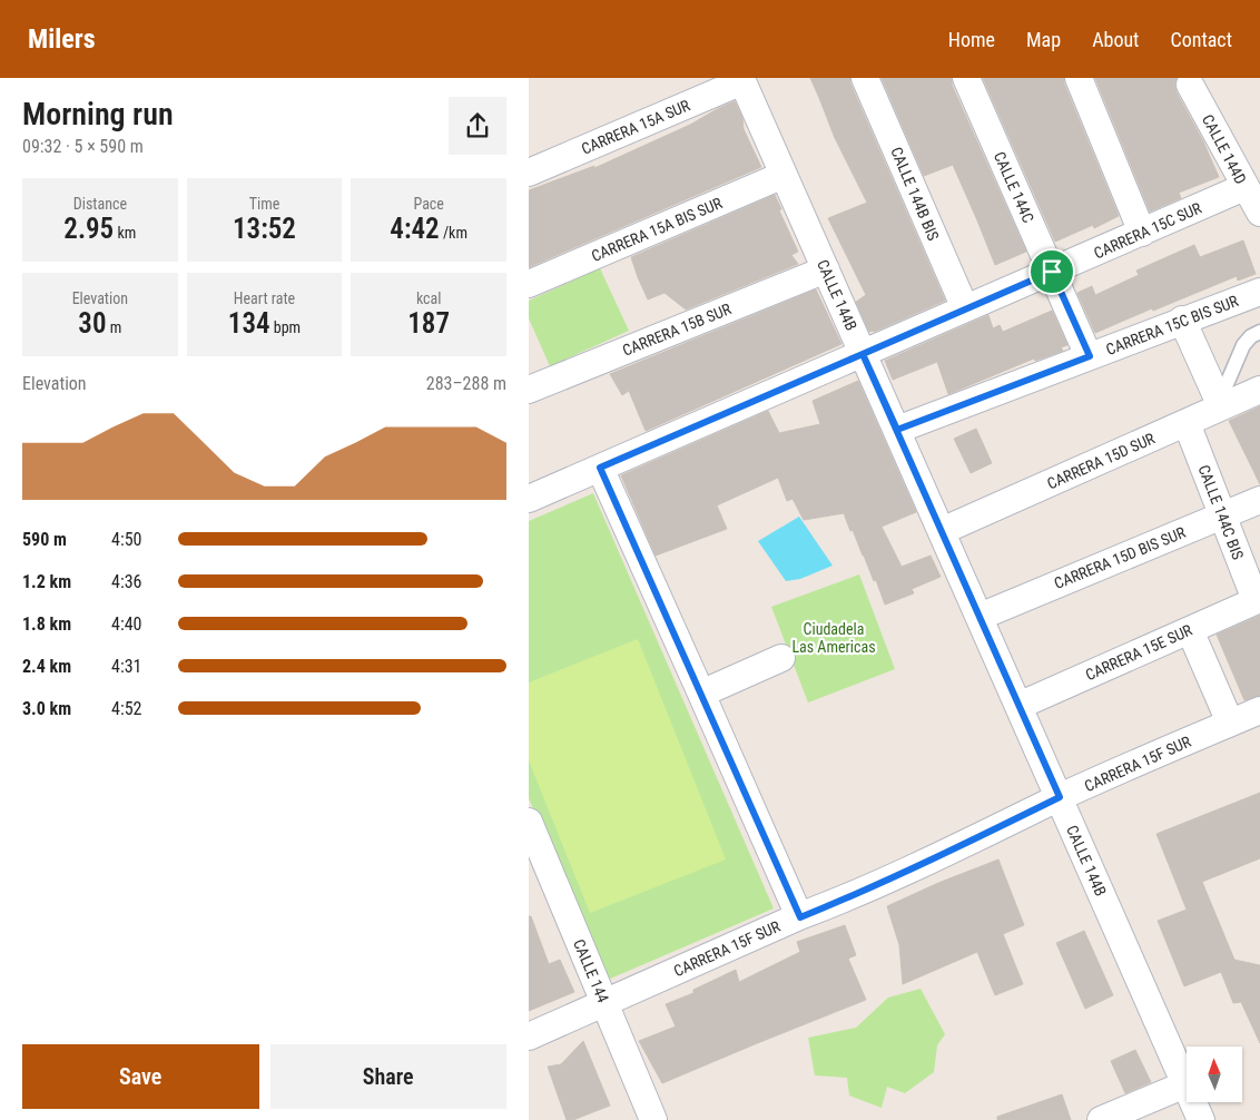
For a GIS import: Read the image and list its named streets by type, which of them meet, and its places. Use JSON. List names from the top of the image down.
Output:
{
  "streets": {
    "street": [
      "CARRERA 15A SUR",
      "CALLE 144D",
      "CALLE 144C",
      "CALLE 144B BIS",
      "CARRERA 15A BIS SUR",
      "CARRERA 15C SUR",
      "CALLE 144B",
      "CARRERA 15C BIS SUR",
      "CARRERA 15B SUR",
      "CARRERA 15D SUR",
      "CALLE 144C BIS",
      "CARRERA 15D BIS SUR",
      "CARRERA 15E SUR",
      "CARRERA 15F SUR",
      "CALLE 144"
    ]
  },
  "crossings": [
    ["CARRERA 15A SUR", "CALLE 144B"],
    ["CALLE 144D", "CARRERA 15C SUR"],
    ["CALLE 144C", "CARRERA 15C SUR"],
    ["CALLE 144C", "CARRERA 15C BIS SUR"],
    ["CALLE 144B BIS", "CARRERA 15C SUR"],
    ["CARRERA 15A BIS SUR", "CALLE 144B"],
    ["CARRERA 15C SUR", "CALLE 144B"],
    ["CALLE 144B", "CARRERA 15C BIS SUR"],
    ["CALLE 144B", "CARRERA 15B SUR"],
    ["CALLE 144B", "CARRERA 15D SUR"],
    ["CALLE 144B", "CARRERA 15D BIS SUR"],
    ["CALLE 144B", "CARRERA 15E SUR"],
    ["CALLE 144B", "CARRERA 15F SUR"],
    ["CARRERA 15D SUR", "CALLE 144C BIS"],
    ["CALLE 144C BIS", "CARRERA 15D BIS SUR"],
    ["CALLE 144C BIS", "CARRERA 15E SUR"],
    ["CARRERA 15F SUR", "CALLE 144"]
  ],
  "parks": ["Ciudadela Las Americas"],
  "north": "top",
  "page": {
    "header": "Milers",
    "nav": [
      "Home",
      "Map",
      "About",
      "Contact"
    ],
    "heading": ["Morning run", "09:32 · 5 × 590 m"],
    "stats": [
      ["Distance", "2.95 km"],
      ["Time", "13:52"],
      ["Pace", "4:42 /km"],
      ["Elevation", "30 m"],
      ["Heart rate", "134 bpm"],
      ["kcal", "187"]
    ],
    "chart": ["Elevation", "283–288 m"],
    "list": [
      {
        "name": "590 m",
        "note": "4:50"
      },
      {
        "name": "1.2 km",
        "note": "4:36"
      },
      {
        "name": "1.8 km",
        "note": "4:40"
      },
      {
        "name": "2.4 km",
        "note": "4:31"
      },
      {
        "name": "3.0 km",
        "note": "4:52"
      }
    ],
    "buttons": ["Save", "Share"]
  }
}
